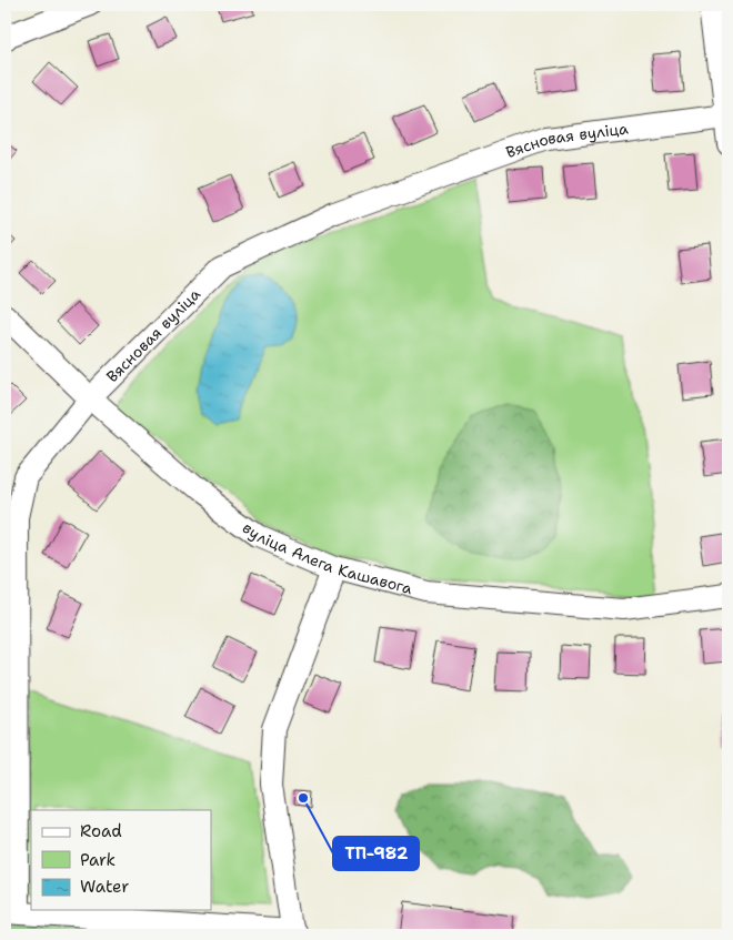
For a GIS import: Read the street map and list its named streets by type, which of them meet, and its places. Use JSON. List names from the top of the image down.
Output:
{
  "streets": {
    "street": ["Вясновая вуліца", "вуліца Алега Кашавога"]
  },
  "crossings": [
    ["Вясновая вуліца", "вуліца Алега Кашавога"]
  ],
  "places": ["ТП-982"],
  "legend": ["Road", "Park", "Water"]
}
